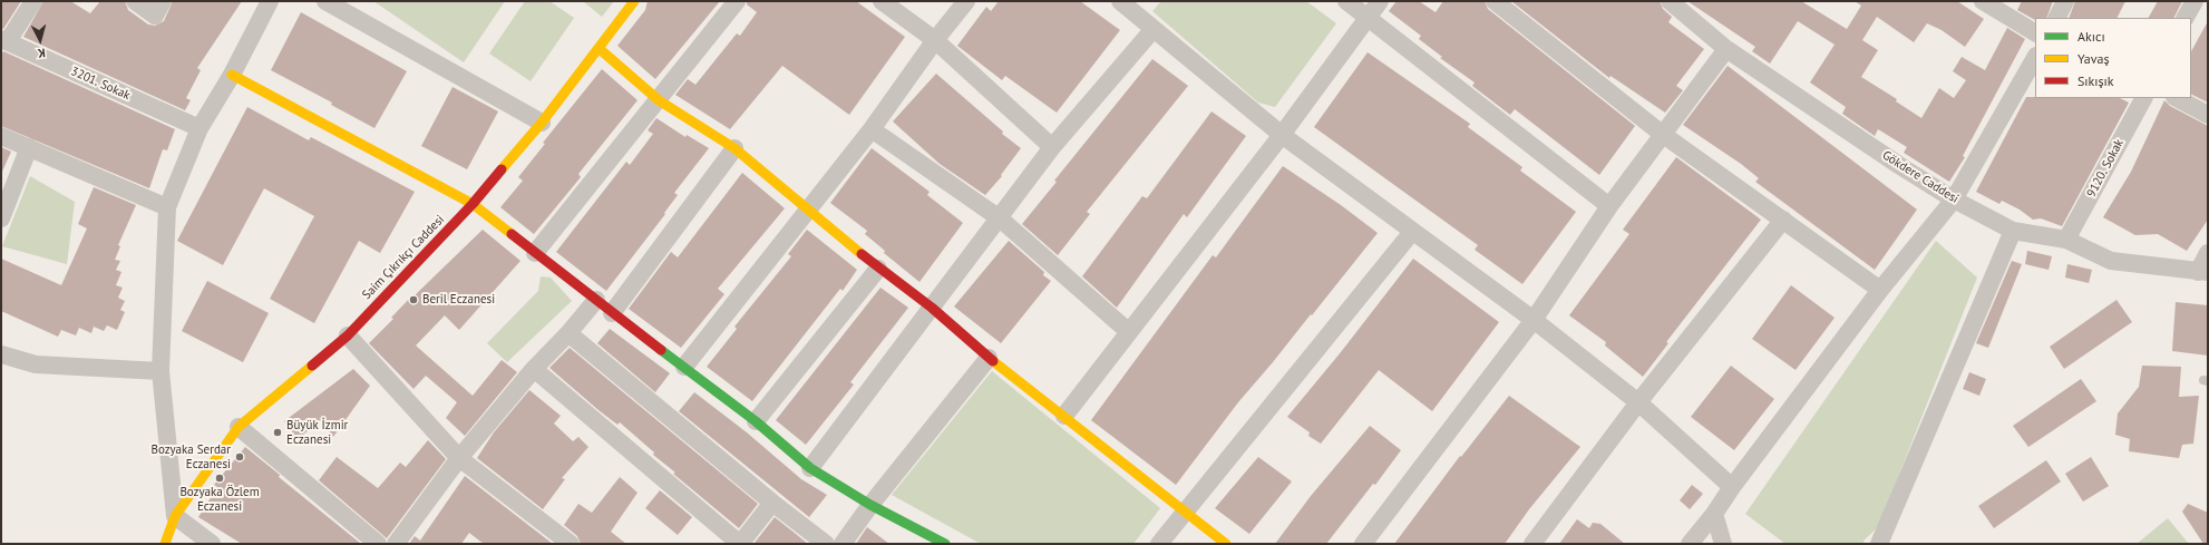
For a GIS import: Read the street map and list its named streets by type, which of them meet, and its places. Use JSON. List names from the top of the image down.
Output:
{
  "streets": {
    "street": [
      "3201. Sokak",
      "9120. Sokak",
      "Gökdere Caddesi",
      "Saim Çıkrıkçı Caddesi"
    ]
  },
  "crossings": [
    ["9120. Sokak", "Gökdere Caddesi"]
  ],
  "places": [
    "Beril Eczanesi",
    "Büyük İzmir Eczanesi",
    "Bozyaka Serdar Eczanesi",
    "Bozyaka Özlem Eczanesi"
  ],
  "legend": ["Akıcı", "Yavaş", "Sıkışık"],
  "north": "bottom"
}
